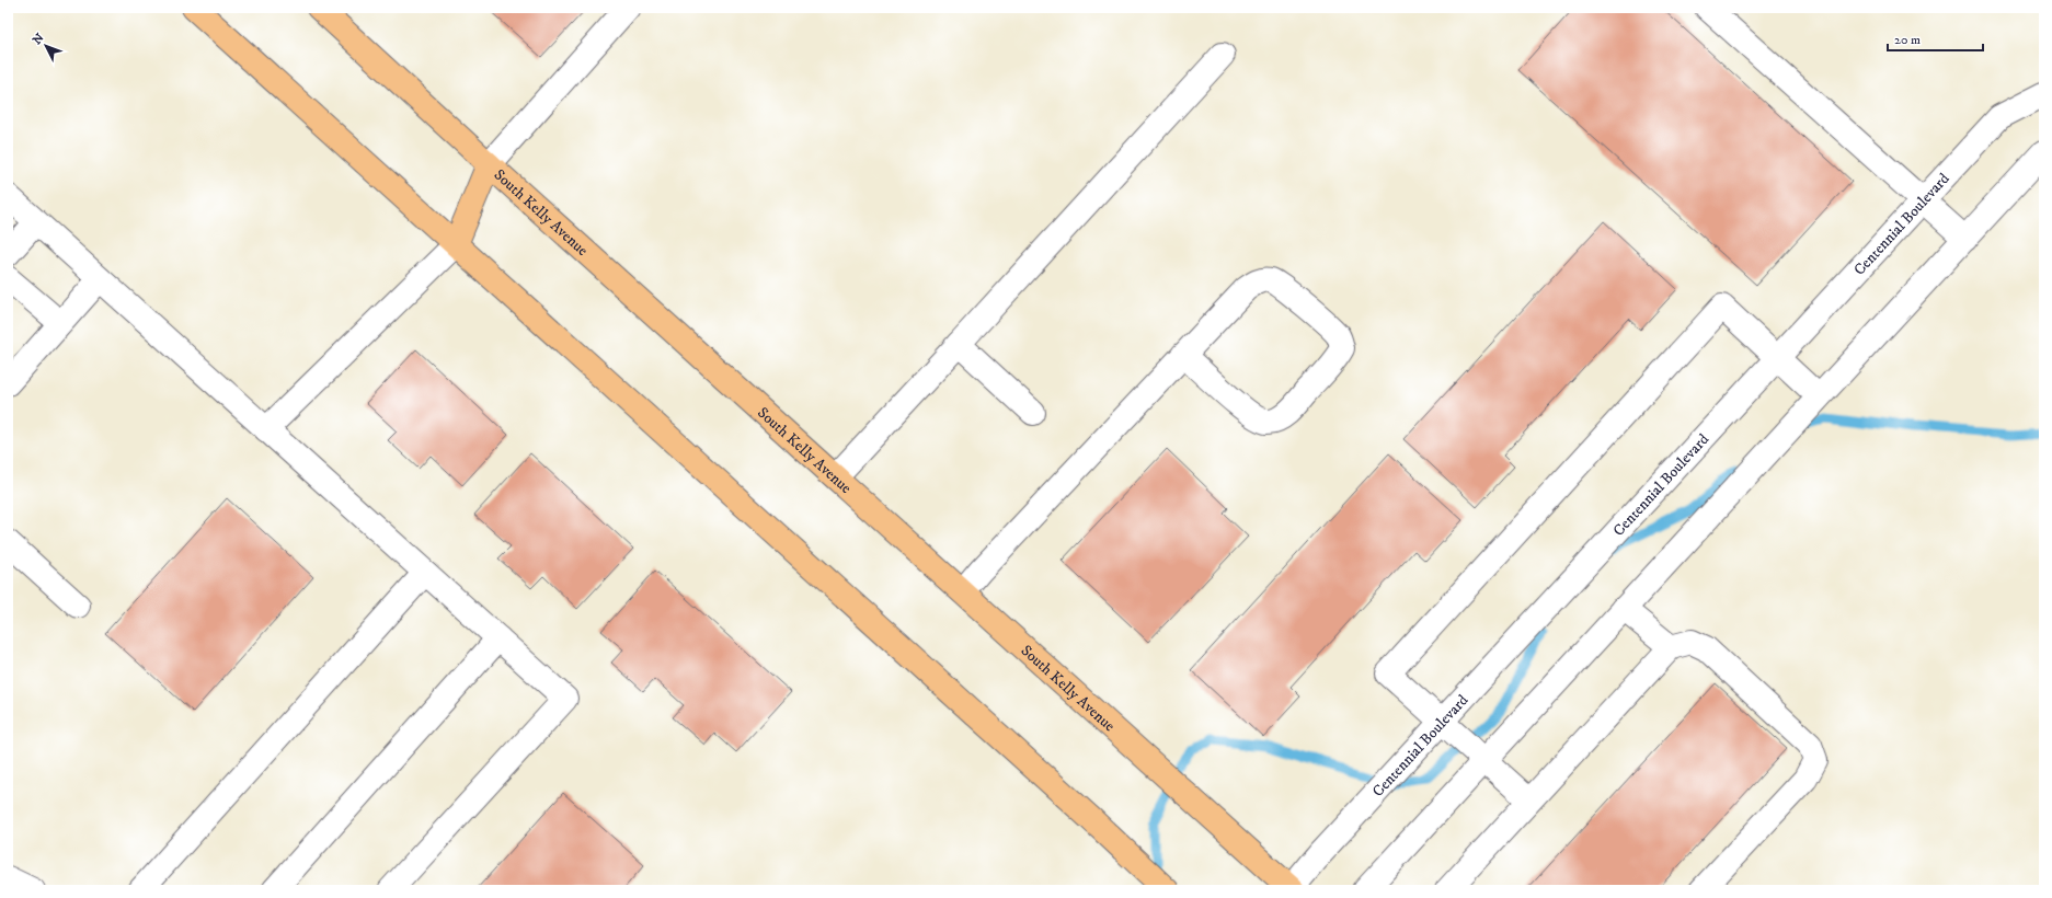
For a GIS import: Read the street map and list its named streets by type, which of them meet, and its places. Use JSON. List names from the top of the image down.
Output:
{
  "streets": {
    "main road": ["South Kelly Avenue"],
    "street": ["Centennial Boulevard"]
  },
  "crossings": [
    ["South Kelly Avenue", "Centennial Boulevard"]
  ],
  "scale_bar": "20 m",
  "north": "top left"
}
